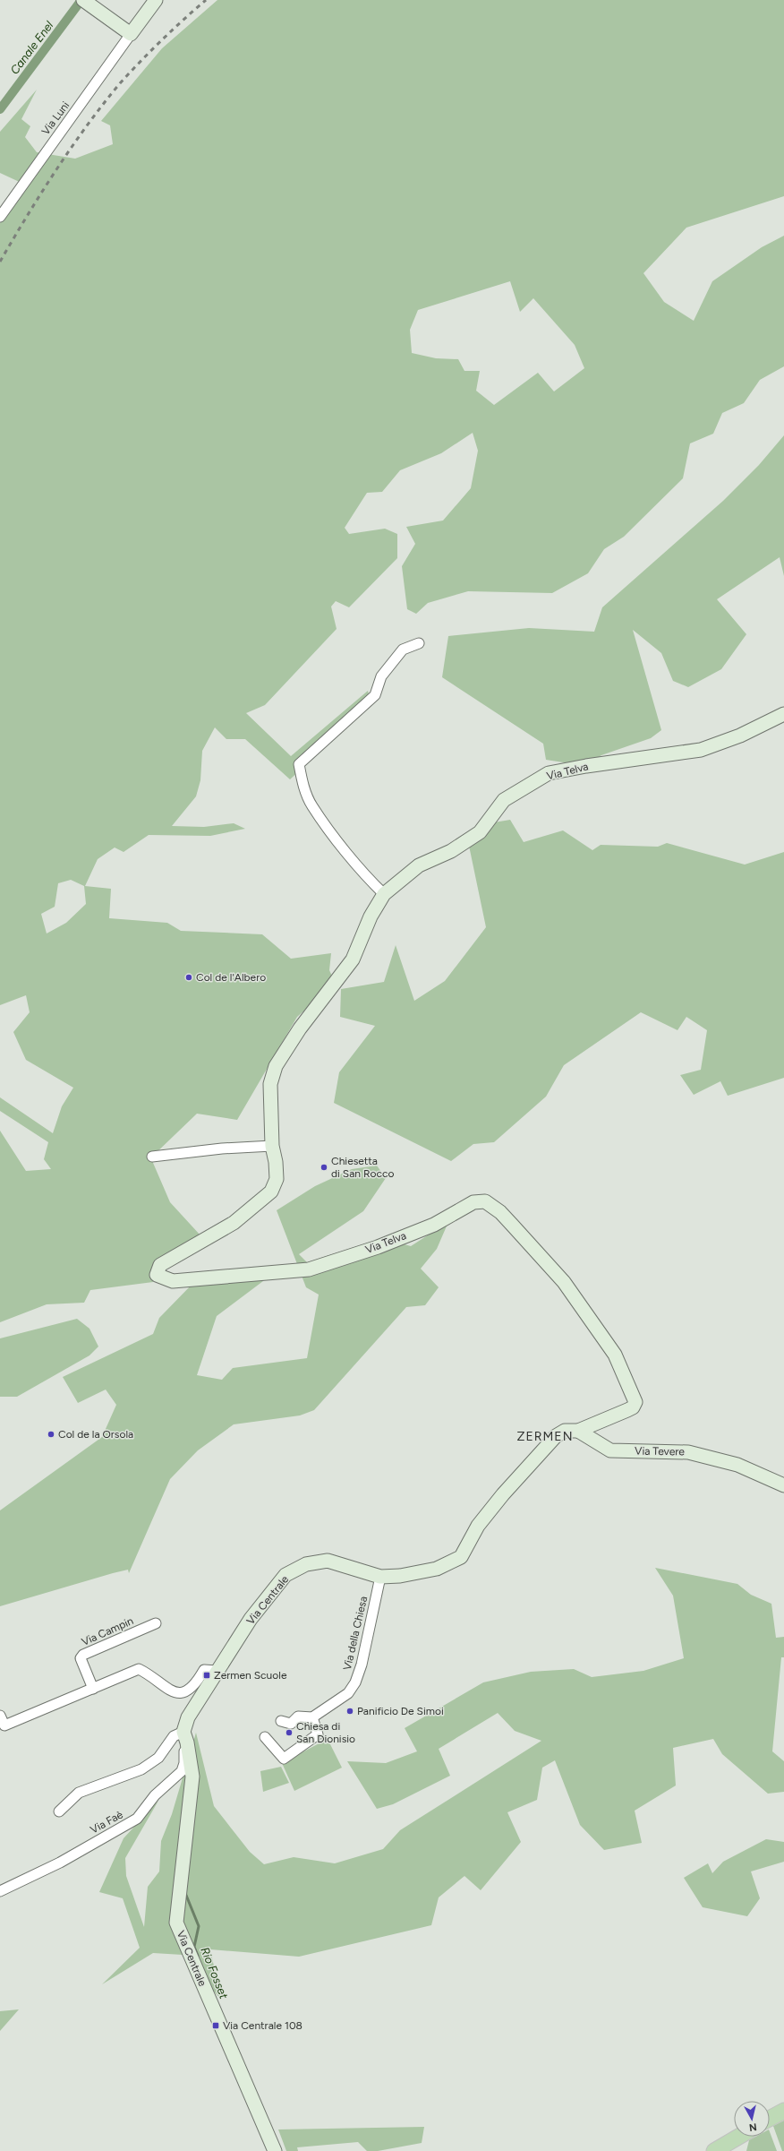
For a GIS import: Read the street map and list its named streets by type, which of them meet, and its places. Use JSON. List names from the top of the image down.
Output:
{
  "streets": {
    "street": [
      "Via Luni",
      "Via Telva",
      "Via Tevere",
      "Via Centrale",
      "Via Campin",
      "Via della Chiesa",
      "Via Faè"
    ]
  },
  "crossings": [
    ["Via Telva", "Via Tevere"],
    ["Via Telva", "Via Centrale"],
    ["Via Tevere", "Via Centrale"],
    ["Via Centrale", "Via della Chiesa"],
    ["Via Centrale", "Via Faè"]
  ],
  "districts": ["ZERMEN"],
  "water": ["Canale Enel", "Rio Fosset"],
  "places": {
    "other": [
      "Col de l'Albero",
      "Chiesetta di San Rocco",
      "Col de la Orsola",
      "Panificio De Simoi",
      "Chiesa di San Dionisio"
    ],
    "transit": ["Zermen Scuole", "Via Centrale 108"]
  },
  "north": "bottom"
}
